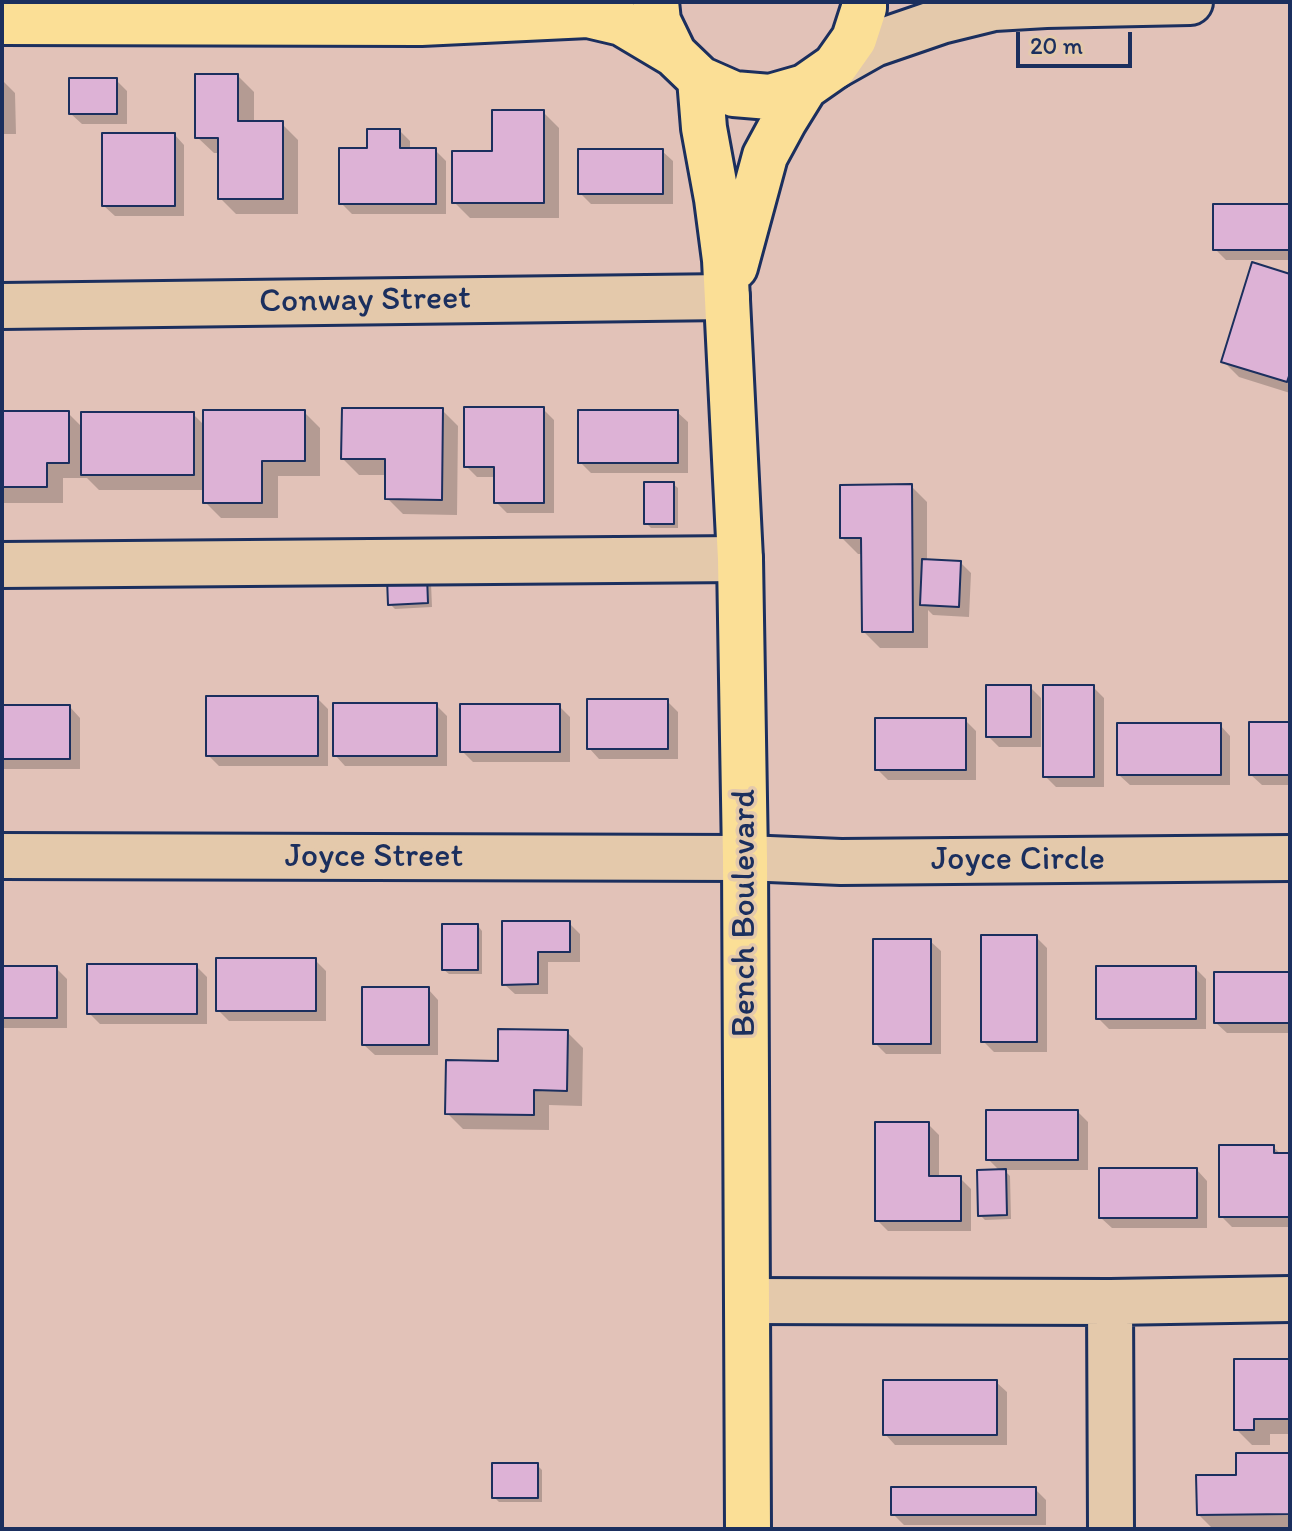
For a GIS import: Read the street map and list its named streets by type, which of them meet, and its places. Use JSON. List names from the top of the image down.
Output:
{
  "streets": {
    "main road": ["Bench Boulevard"],
    "street": ["Conway Street", "Joyce Street", "Joyce Circle"]
  },
  "crossings": [
    ["Conway Street", "Bench Boulevard"],
    ["Joyce Street", "Joyce Circle"],
    ["Joyce Street", "Bench Boulevard"],
    ["Joyce Circle", "Bench Boulevard"]
  ],
  "scale_bar": "20 m"
}
